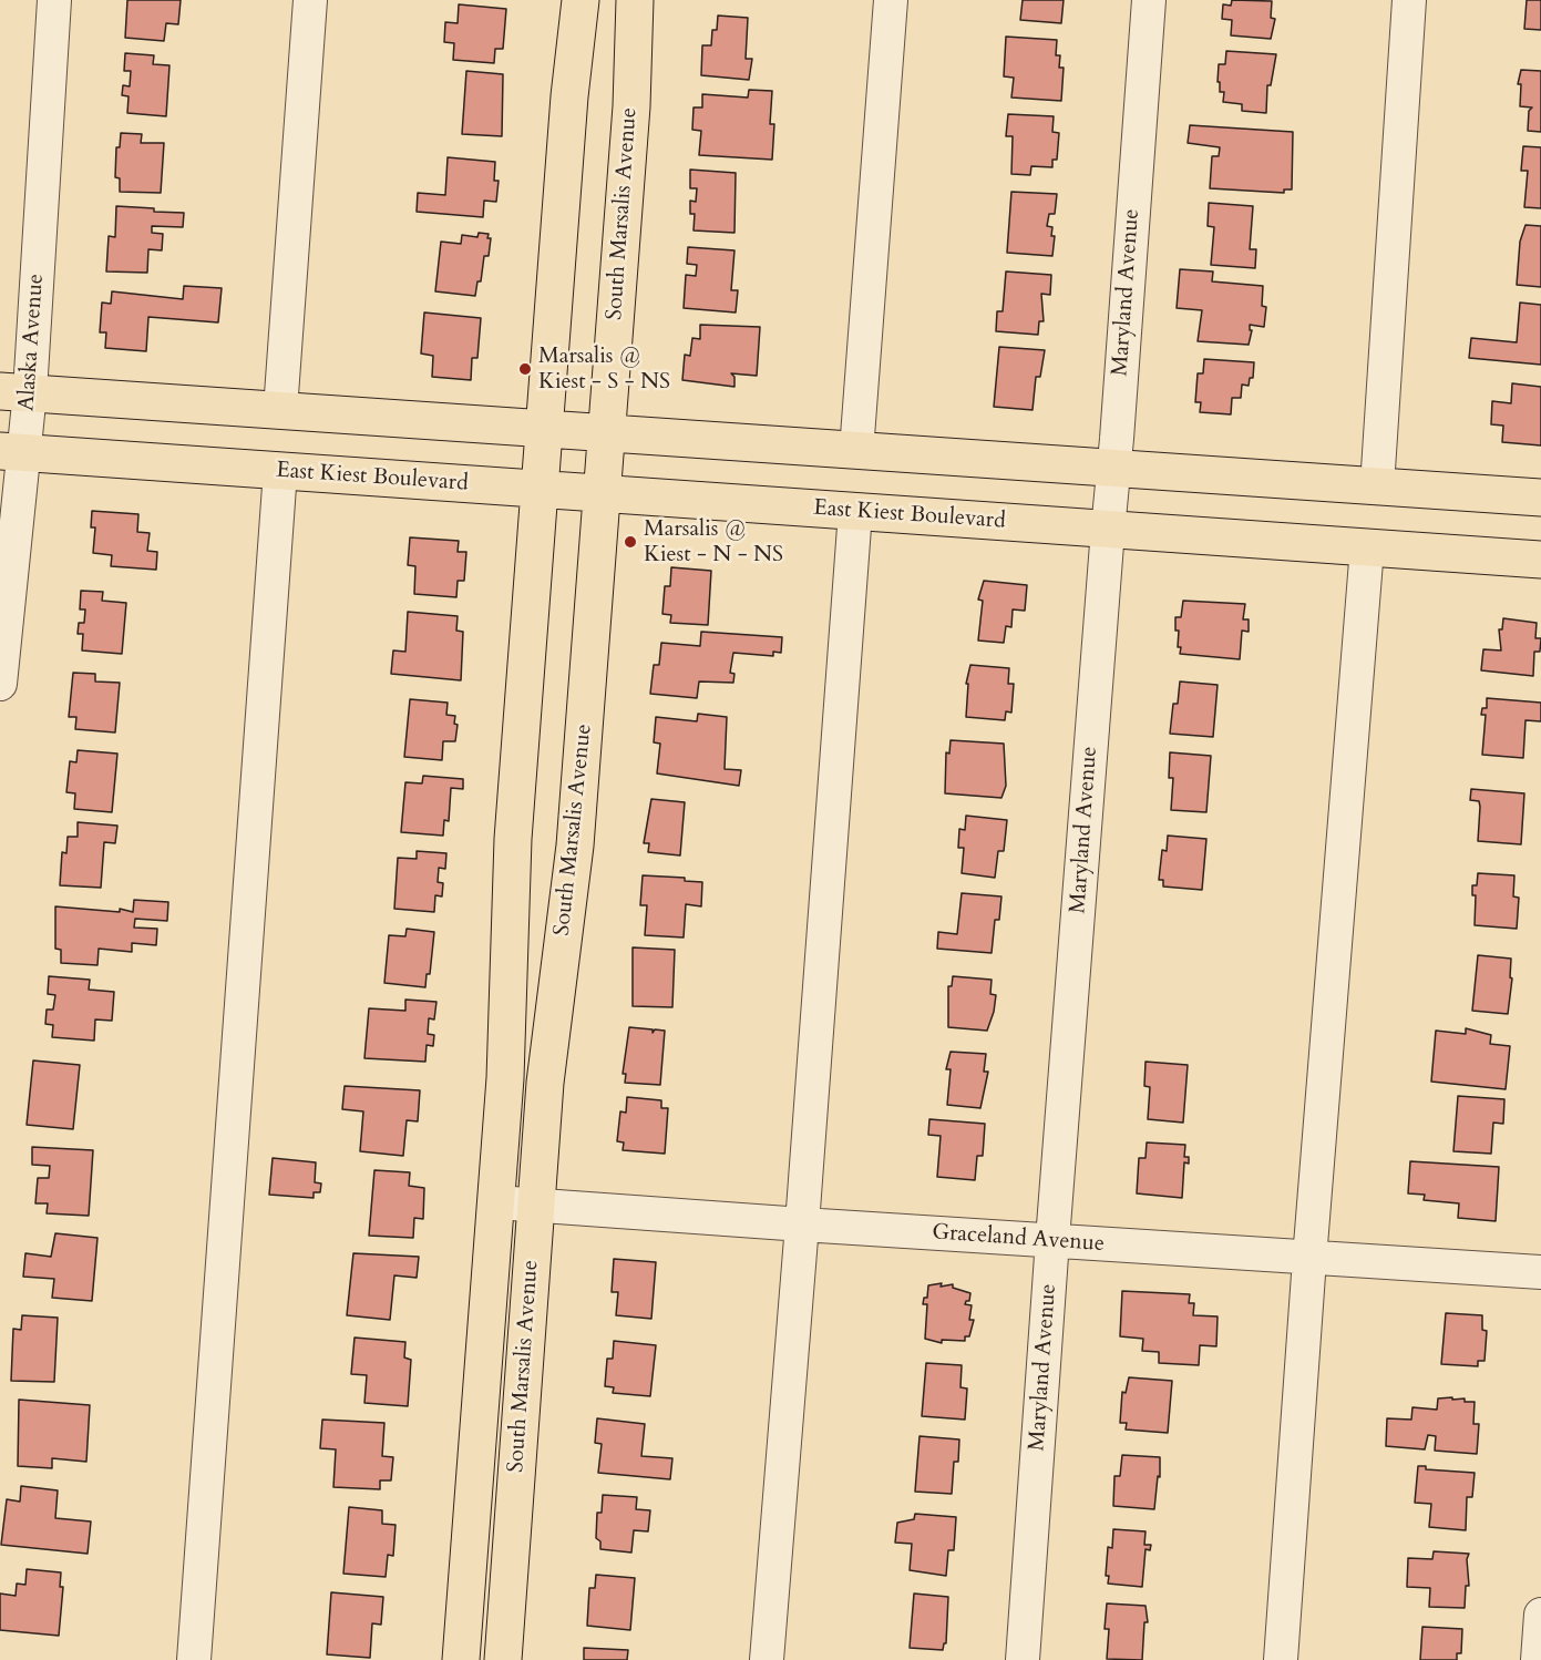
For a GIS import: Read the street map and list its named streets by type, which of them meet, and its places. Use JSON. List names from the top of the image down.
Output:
{
  "streets": {
    "main road": ["South Marsalis Avenue", "East Kiest Boulevard"],
    "street": ["Maryland Avenue", "Alaska Avenue", "Graceland Avenue"]
  },
  "crossings": [
    ["South Marsalis Avenue", "East Kiest Boulevard"],
    ["South Marsalis Avenue", "Graceland Avenue"],
    ["Maryland Avenue", "East Kiest Boulevard"],
    ["Maryland Avenue", "Graceland Avenue"],
    ["Alaska Avenue", "East Kiest Boulevard"]
  ],
  "places": ["Marsalis @ Kiest - S - NS", "Marsalis @ Kiest - N - NS"]
}
